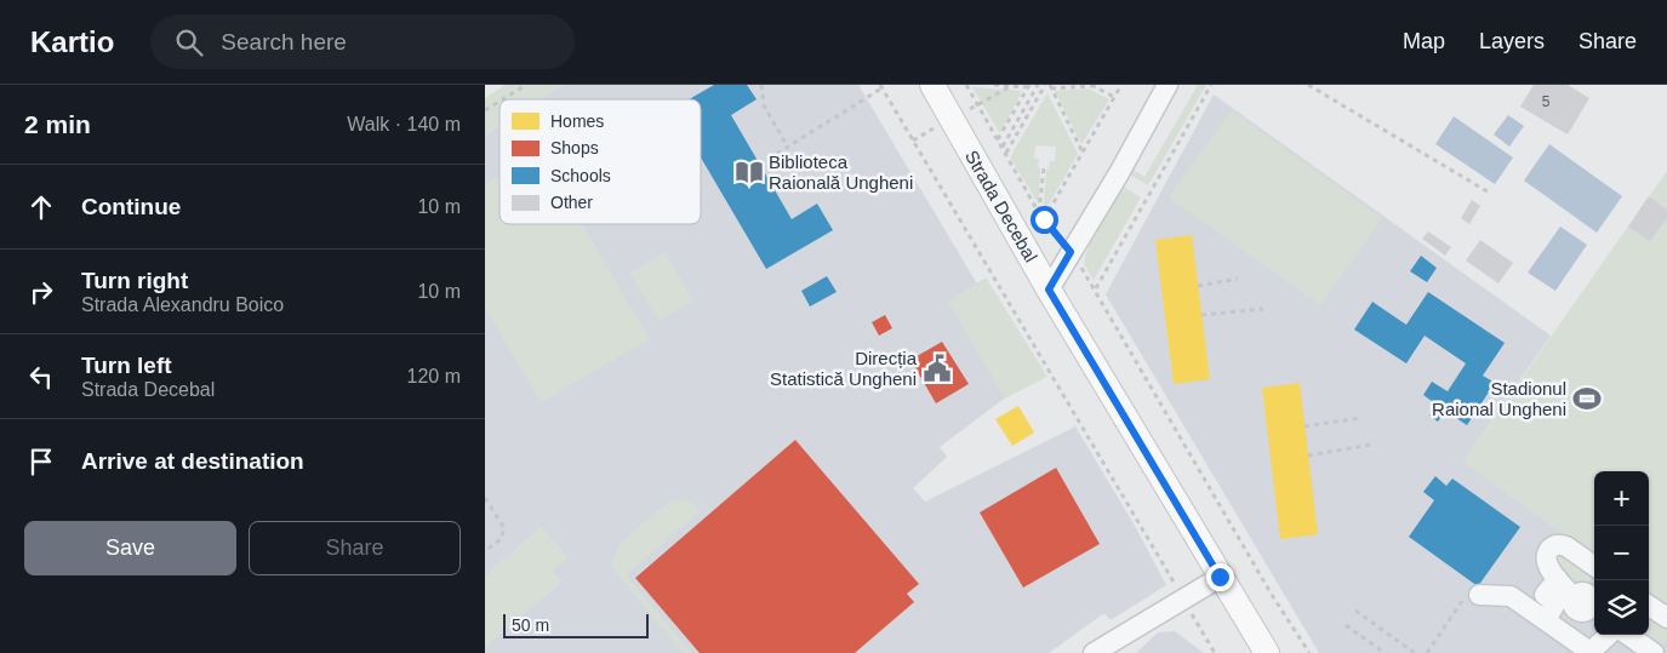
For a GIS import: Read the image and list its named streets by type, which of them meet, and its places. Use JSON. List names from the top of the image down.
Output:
{
  "streets": {
    "main road": ["Strada Decebal"]
  },
  "places": {
    "library": ["Biblioteca Raională Ungheni"],
    "public building": ["Direcția Statistică Ungheni"],
    "sports": ["Stadionul Raional Ungheni"]
  },
  "house_numbers": ["5"],
  "legend": [
    "Homes",
    "Shops",
    "Schools",
    "Other"
  ],
  "scale_bar": "50 m",
  "page": {
    "header": "Kartio",
    "search": "Search here",
    "nav": ["Map", "Layers", "Share"],
    "heading": ["2 min", "Walk · 140 m"],
    "list": [
      ["Continue", "10 m"],
      ["Turn right", "Strada Alexandru Boico", "10 m"],
      ["Turn left", "Strada Decebal", "120 m"],
      "Arrive at destination"
    ],
    "map_buttons": ["+", "−"],
    "buttons": ["Save", "Share"],
    "scale": "50 m"
  }
}
